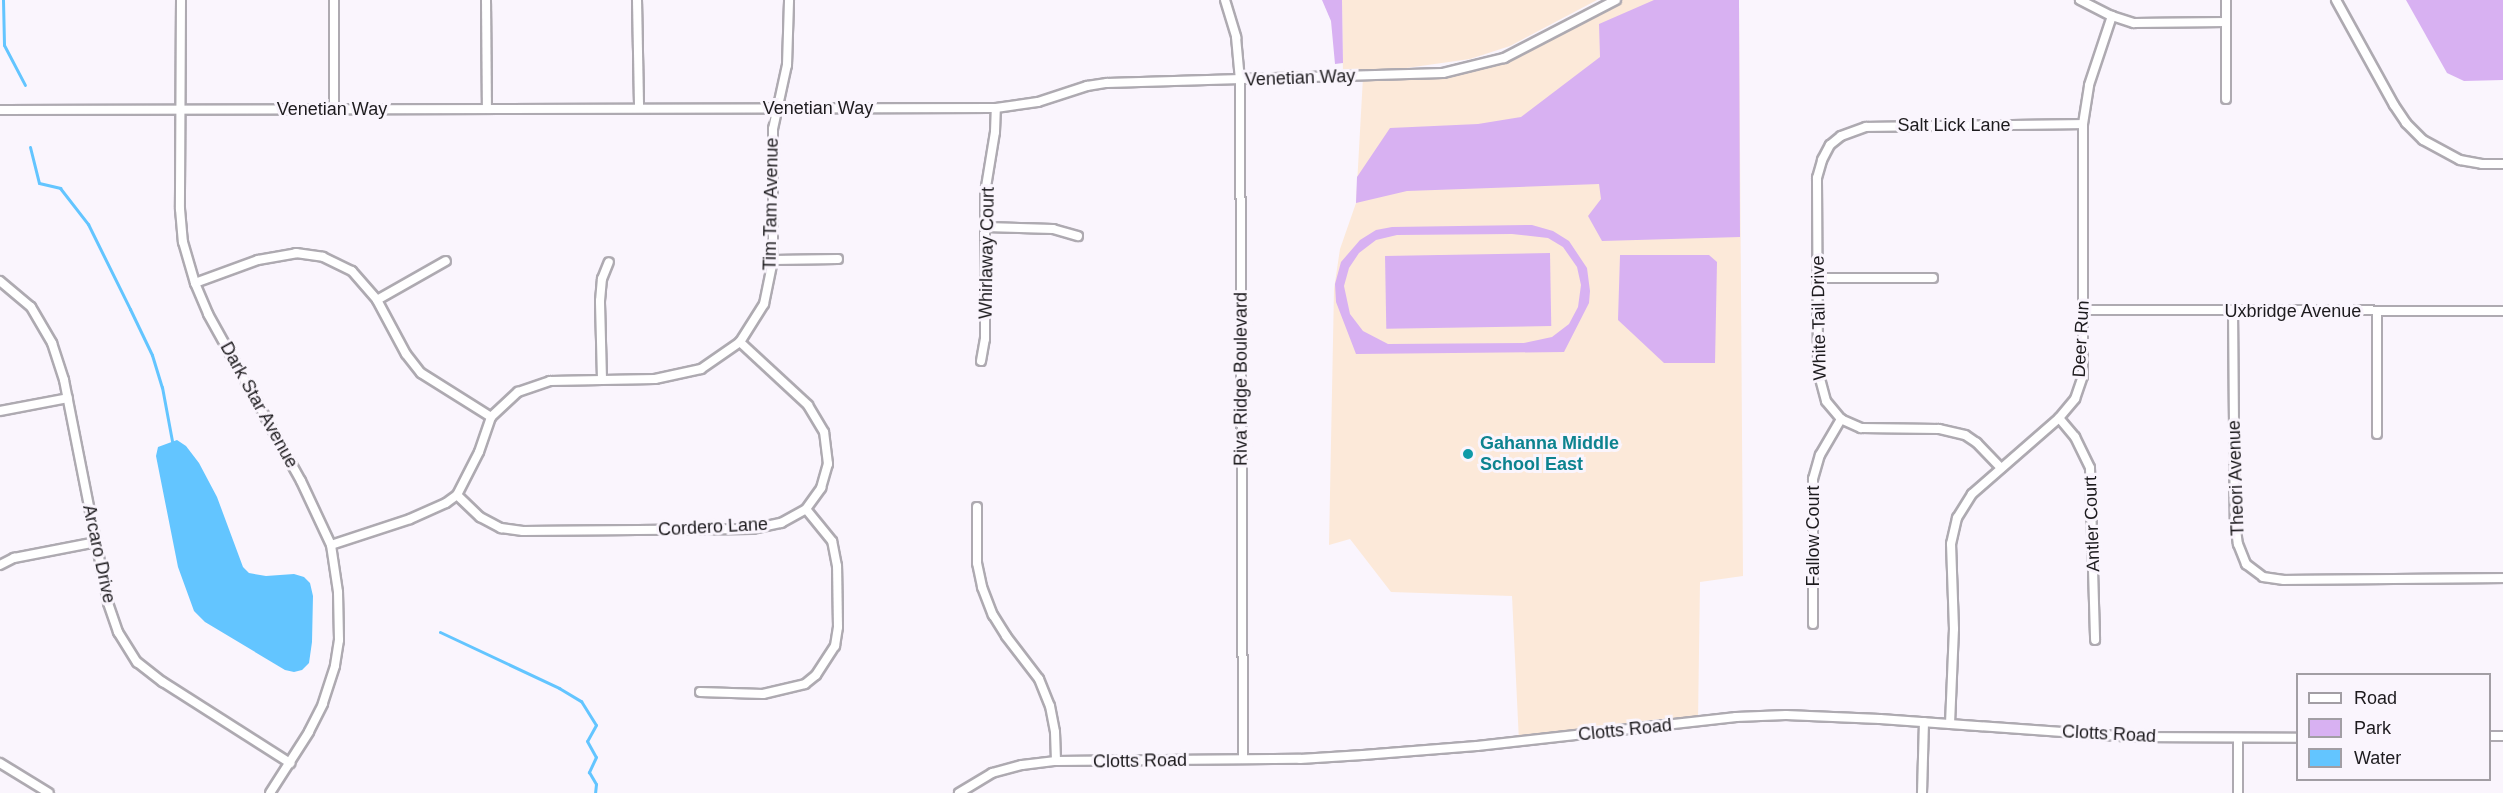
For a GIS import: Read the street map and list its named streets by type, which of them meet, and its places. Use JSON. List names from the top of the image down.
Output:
{
  "streets": {
    "street": [
      "Venetian Way",
      "Salt Lick Lane",
      "Tim Tam Avenue",
      "Whirlaway Court",
      "Uxbridge Avenue",
      "White Tail Drive",
      "Deer Run",
      "Riva Ridge Boulevard",
      "Dark Star Avenue",
      "Theori Avenue",
      "Antler Court",
      "Cordero Lane",
      "Fallow Court",
      "Arcaro Drive",
      "Clotts Road"
    ]
  },
  "crossings": [
    ["Venetian Way", "Tim Tam Avenue"],
    ["Venetian Way", "Whirlaway Court"],
    ["Venetian Way", "Riva Ridge Boulevard"],
    ["Venetian Way", "Dark Star Avenue"],
    ["Salt Lick Lane", "White Tail Drive"],
    ["Salt Lick Lane", "Deer Run"],
    ["Tim Tam Avenue", "Cordero Lane"],
    ["Uxbridge Avenue", "Deer Run"],
    ["Uxbridge Avenue", "Theori Avenue"],
    ["White Tail Drive", "Fallow Court"],
    ["Deer Run", "Antler Court"],
    ["Deer Run", "Clotts Road"],
    ["Riva Ridge Boulevard", "Clotts Road"],
    ["Dark Star Avenue", "Arcaro Drive"]
  ],
  "places": ["Gahanna Middle School East"],
  "legend": ["Road", "Park", "Water"]
}
